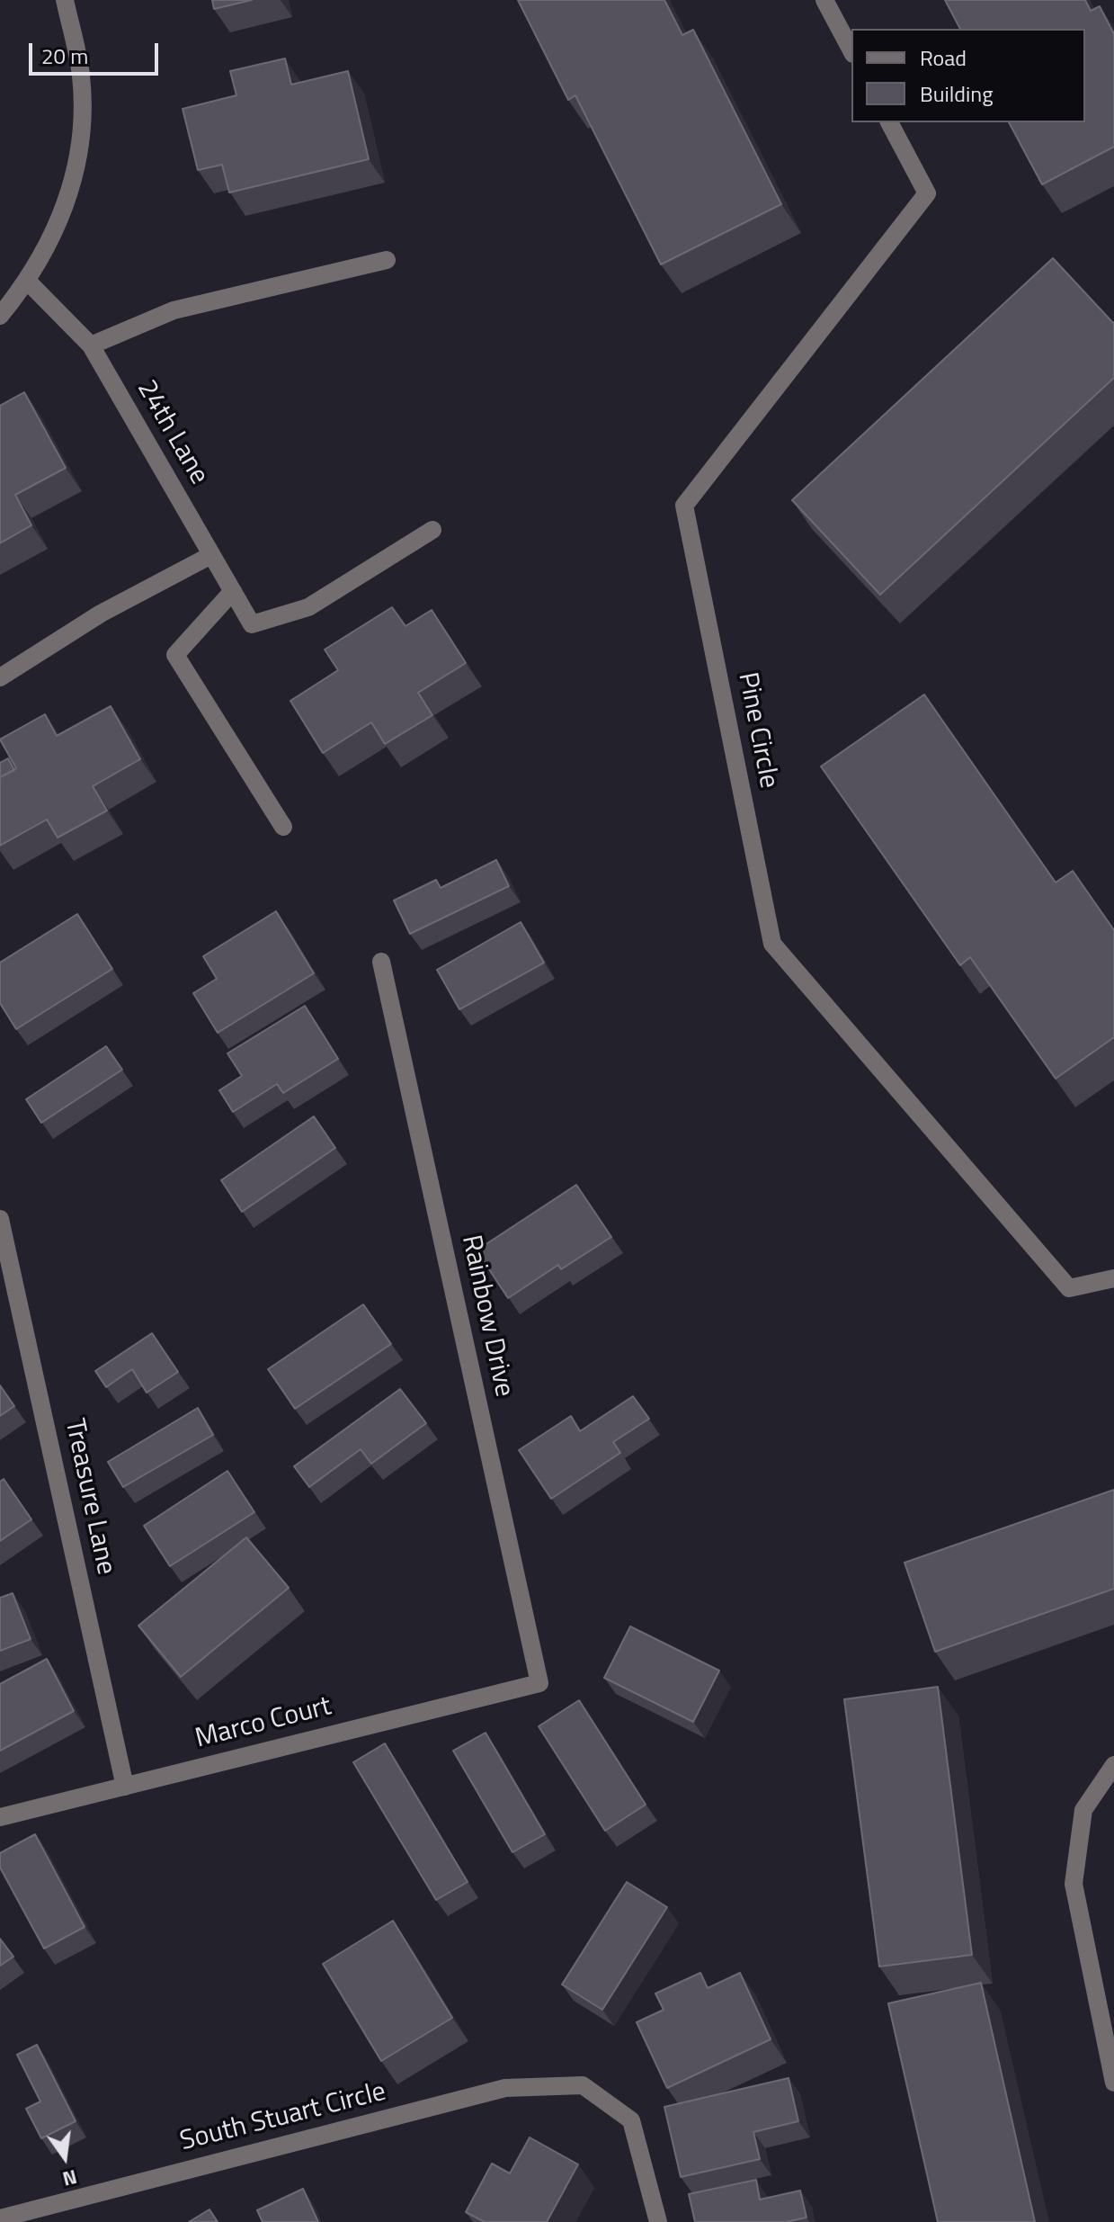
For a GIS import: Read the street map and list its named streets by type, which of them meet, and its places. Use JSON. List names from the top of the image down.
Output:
{
  "streets": {
    "street": [
      "24th Lane",
      "Pine Circle",
      "Rainbow Drive",
      "Treasure Lane",
      "Marco Court",
      "South Stuart Circle"
    ]
  },
  "crossings": [
    ["Rainbow Drive", "Marco Court"],
    ["Treasure Lane", "Marco Court"]
  ],
  "legend": ["Road", "Building"],
  "scale_bar": "20 m",
  "north": "bottom"
}
